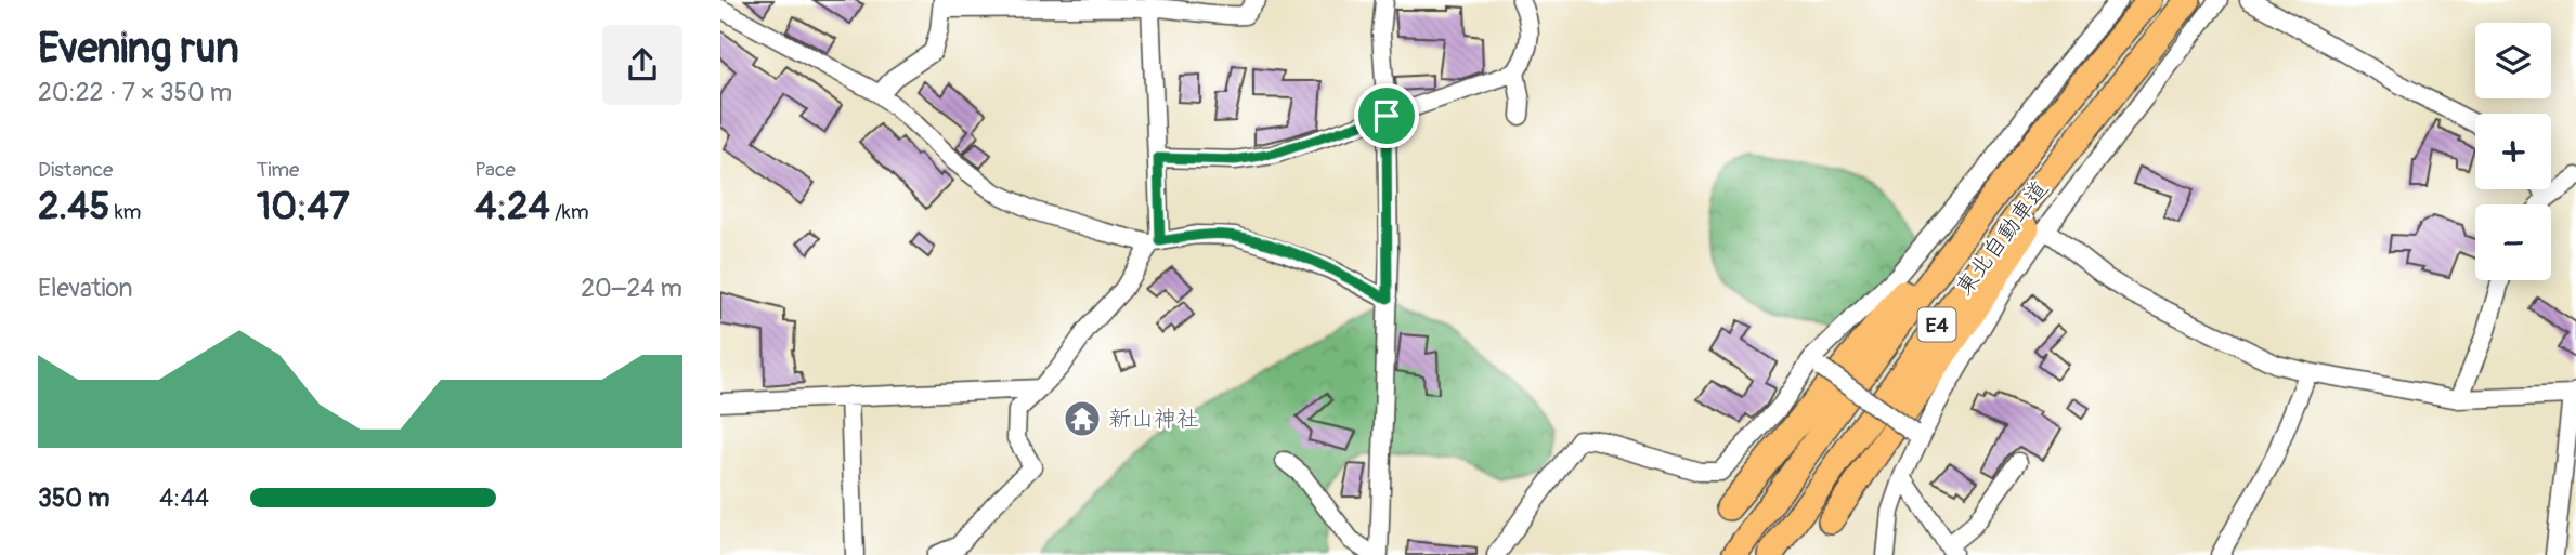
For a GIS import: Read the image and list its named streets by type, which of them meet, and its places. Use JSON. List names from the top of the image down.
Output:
{
  "streets": {
    "highway": ["東北自動車道", "E4"]
  },
  "places": {
    "temple": ["新山神社"]
  },
  "page": {
    "heading": ["Evening run", "20:22 · 7 × 350 m"],
    "map_buttons": ["+", "−"],
    "stats": [
      ["Distance", "2.45 km"],
      ["Time", "10:47"],
      ["Pace", "4:24 /km"]
    ],
    "chart": ["Elevation", "20–24 m"],
    "list": [
      {
        "name": "350 m",
        "note": "4:44"
      }
    ]
  }
}
